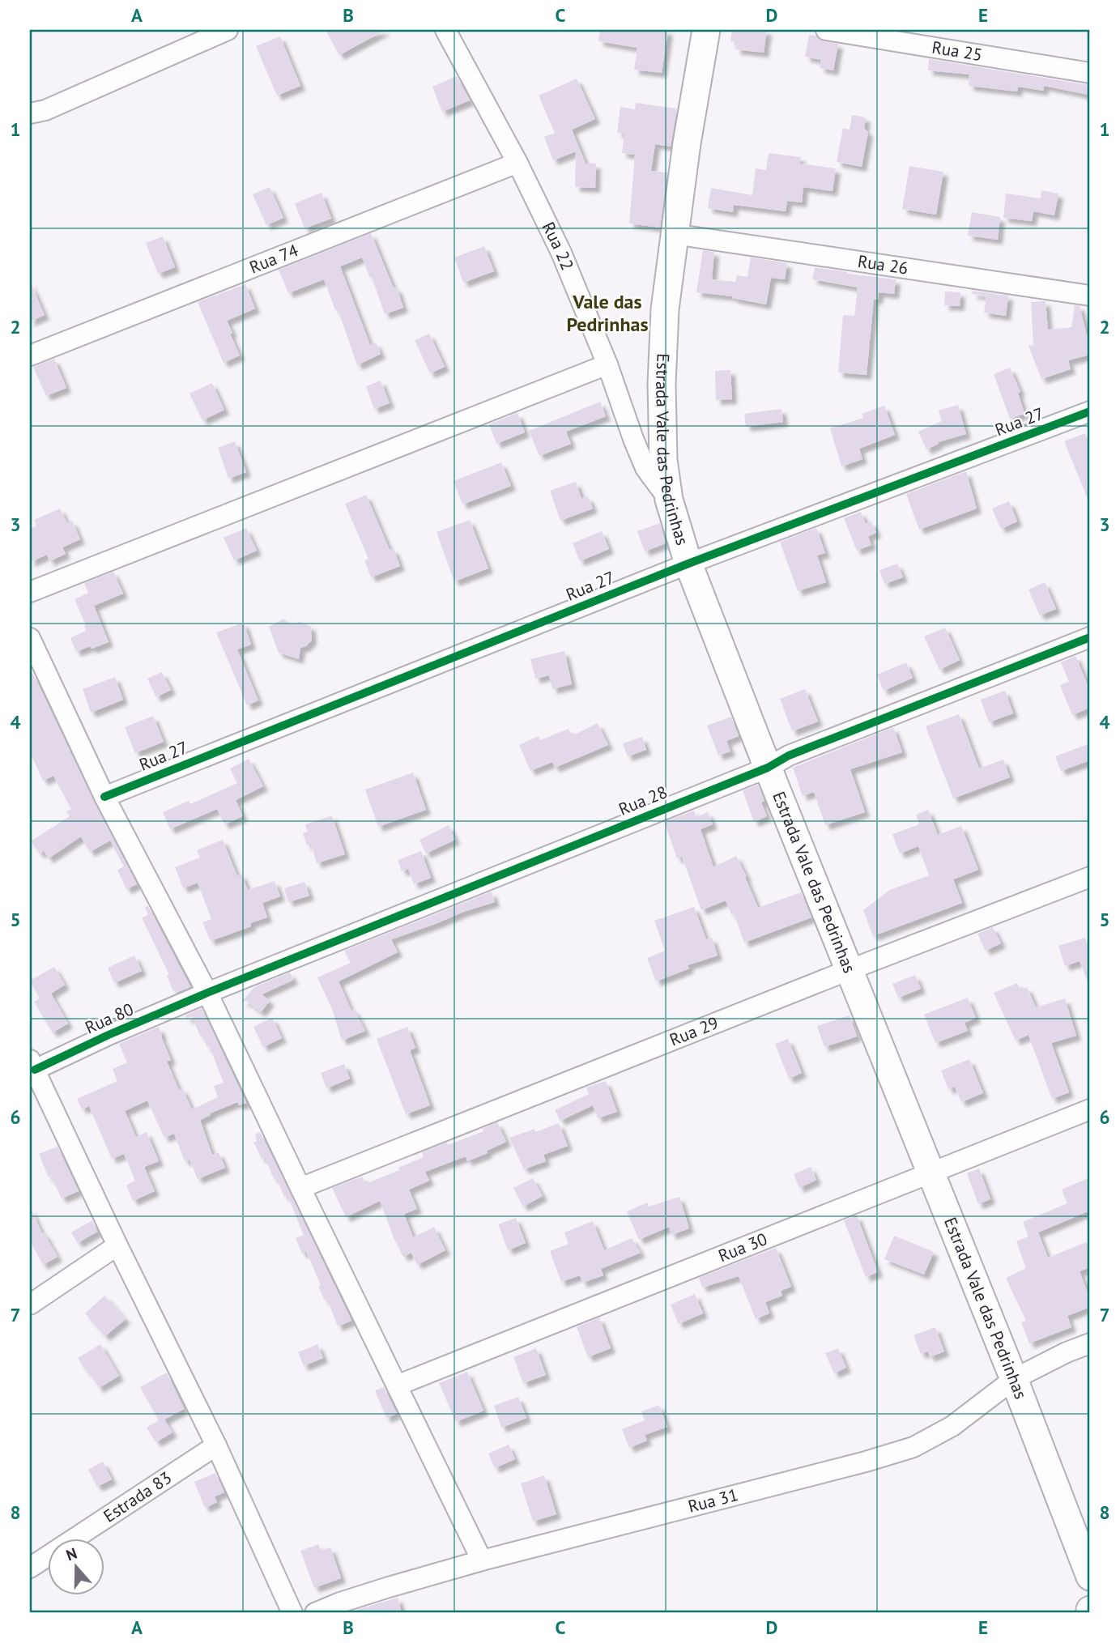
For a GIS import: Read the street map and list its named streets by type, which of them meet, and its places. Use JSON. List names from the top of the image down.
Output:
{
  "streets": {
    "main road": ["Estrada Vale das Pedrinhas"],
    "street": [
      "Rua 25",
      "Rua 22",
      "Rua 74",
      "Rua 26",
      "Rua 27",
      "Rua 28",
      "Rua 80",
      "Rua 29",
      "Rua 30",
      "Estrada 83",
      "Rua 31"
    ]
  },
  "crossings": [
    ["Rua 22", "Rua 74"],
    ["Rua 22", "Estrada Vale das Pedrinhas"],
    ["Rua 26", "Estrada Vale das Pedrinhas"],
    ["Rua 27", "Estrada Vale das Pedrinhas"],
    ["Estrada Vale das Pedrinhas", "Rua 28"],
    ["Estrada Vale das Pedrinhas", "Rua 29"],
    ["Estrada Vale das Pedrinhas", "Rua 30"],
    ["Estrada Vale das Pedrinhas", "Rua 31"],
    ["Rua 28", "Rua 80"]
  ],
  "districts": ["Vale das Pedrinhas"],
  "north": "top",
  "grid": {
    "columns": [
      "A",
      "B",
      "C",
      "D",
      "E"
    ],
    "rows": [
      "1",
      "2",
      "3",
      "4",
      "5",
      "6",
      "7",
      "8"
    ]
  }
}
